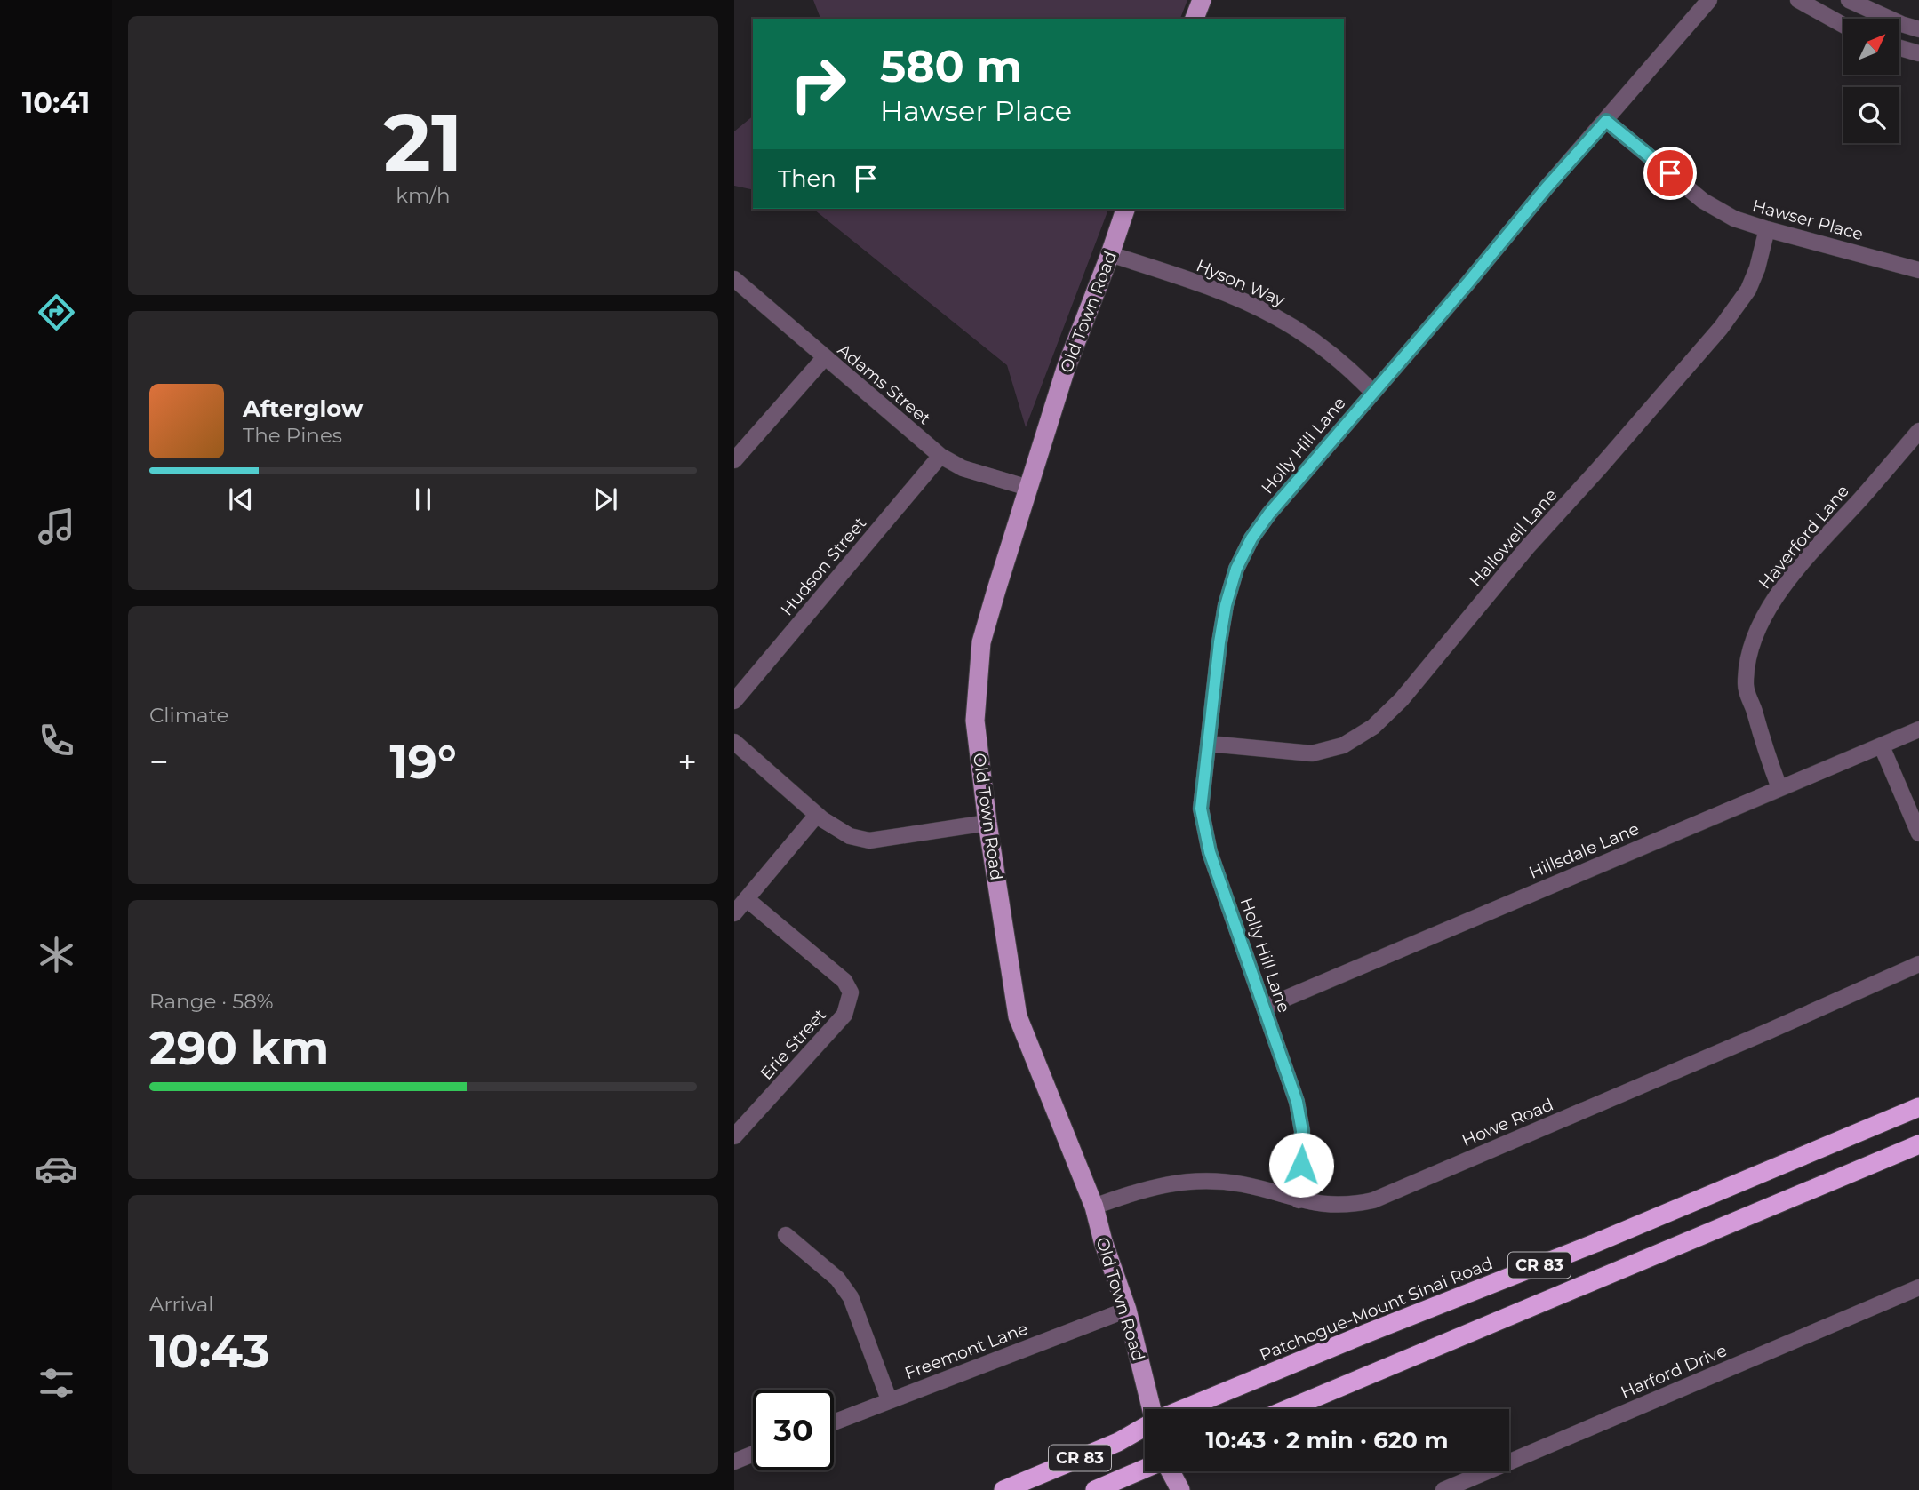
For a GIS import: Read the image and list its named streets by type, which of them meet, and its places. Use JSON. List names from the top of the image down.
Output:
{
  "streets": {
    "highway": ["CR 83", "Patchogue-Mount Sinai Road"],
    "main road": ["Old Town Road"],
    "street": [
      "Hawser Place",
      "Hyson Way",
      "Adams Street",
      "Holly Hill Lane",
      "Haverford Lane",
      "Hallowell Lane",
      "Hudson Street",
      "Hillsdale Lane",
      "Erie Street",
      "Howe Road",
      "Freemont Lane",
      "Harford Drive"
    ]
  },
  "crossings": [
    ["Hawser Place", "Holly Hill Lane"],
    ["Hawser Place", "Hallowell Lane"],
    ["Hyson Way", "Old Town Road"],
    ["Hyson Way", "Holly Hill Lane"],
    ["Old Town Road", "Adams Street"],
    ["Old Town Road", "Howe Road"],
    ["Old Town Road", "Freemont Lane"],
    ["Adams Street", "Hudson Street"],
    ["Holly Hill Lane", "Hallowell Lane"],
    ["Holly Hill Lane", "Hillsdale Lane"],
    ["Holly Hill Lane", "Howe Road"],
    ["Haverford Lane", "Hillsdale Lane"]
  ],
  "north": "top right",
  "page": {
    "tabs": "10:41",
    "tile": [
      ["21", "km/h"],
      "Climate",
      ["Range · 58%", "290 km"],
      ["Arrival", "10:43"]
    ],
    "turn": ["580 m", "Hawser Place"],
    "then": "Then",
    "song": ["Afterglow", "The Pines"],
    "heat": ["−", "19°", "+"],
    "limit": "30",
    "trip": "10:43 · 2 min · 620 m"
  }
}
